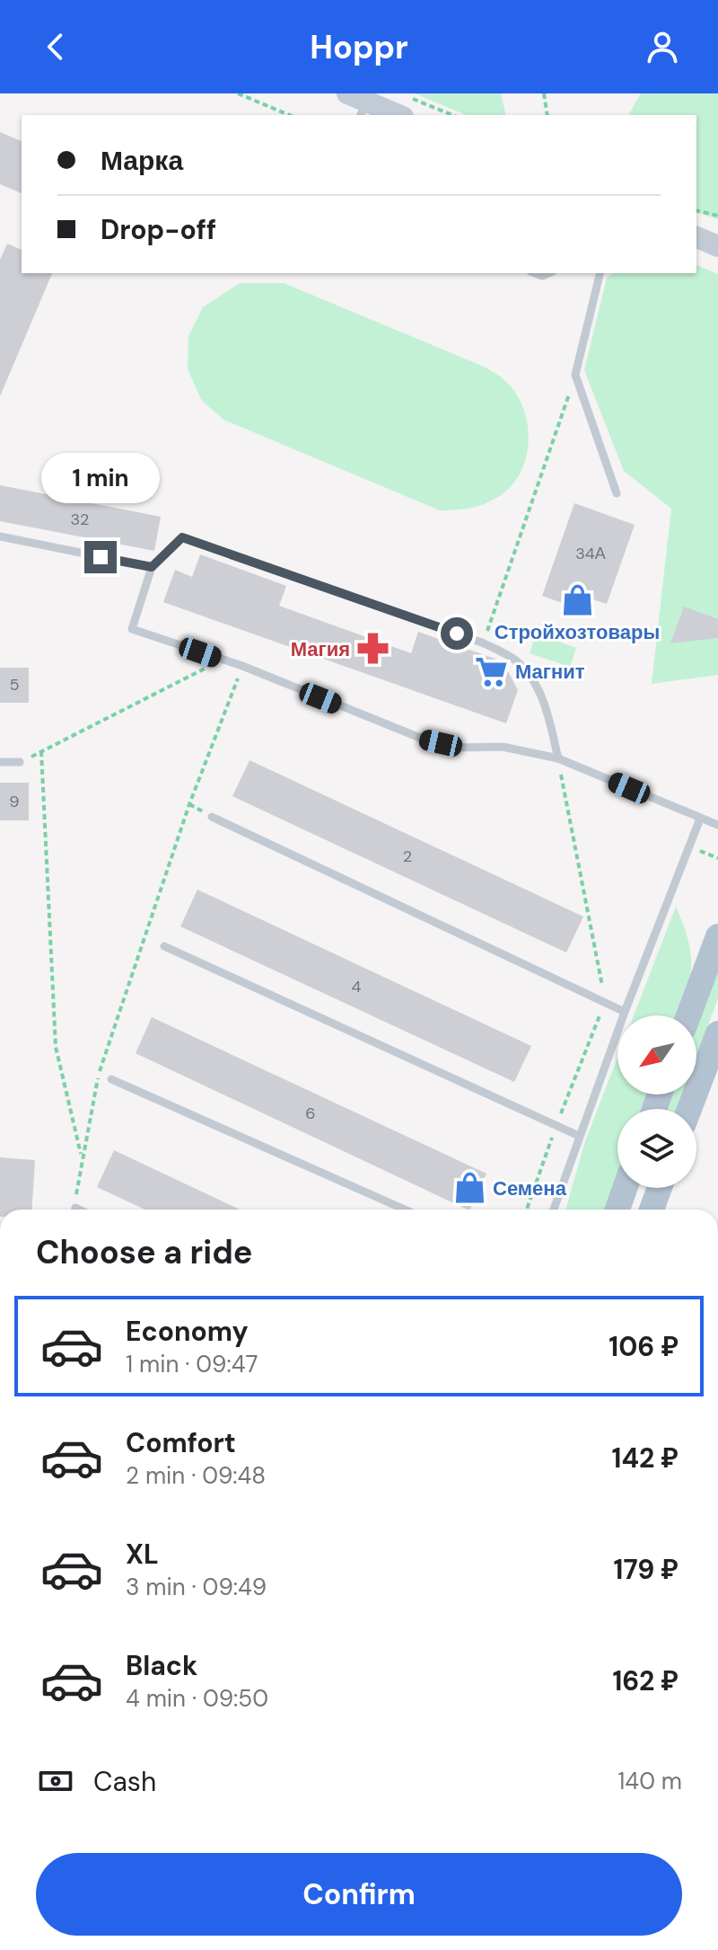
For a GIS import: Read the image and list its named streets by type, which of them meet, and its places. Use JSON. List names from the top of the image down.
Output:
{
  "places": {
    "shop": ["Стройхозтовары", "Семена"],
    "pharmacy": ["Магия"],
    "supermarket": ["Магнит"]
  },
  "house_numbers": [
    "32",
    "34А",
    "5",
    "9",
    "2",
    "4",
    "6"
  ],
  "north": "bottom left",
  "page": {
    "header": "Hoppr",
    "banner": ["Марка", "Drop-off"],
    "bubble": "1 min",
    "heading": "Choose a ride",
    "list": [
      {
        "name": "Economy",
        "note": "1 min · 09:47",
        "value": "106 ₽"
      },
      {
        "name": "Comfort",
        "note": "2 min · 09:48",
        "value": "142 ₽"
      },
      {
        "name": "XL",
        "note": "3 min · 09:49",
        "value": "179 ₽"
      },
      {
        "name": "Black",
        "note": "4 min · 09:50",
        "value": "162 ₽"
      }
    ],
    "pay": ["Cash", "140 m"],
    "buttons": "Confirm"
  }
}
